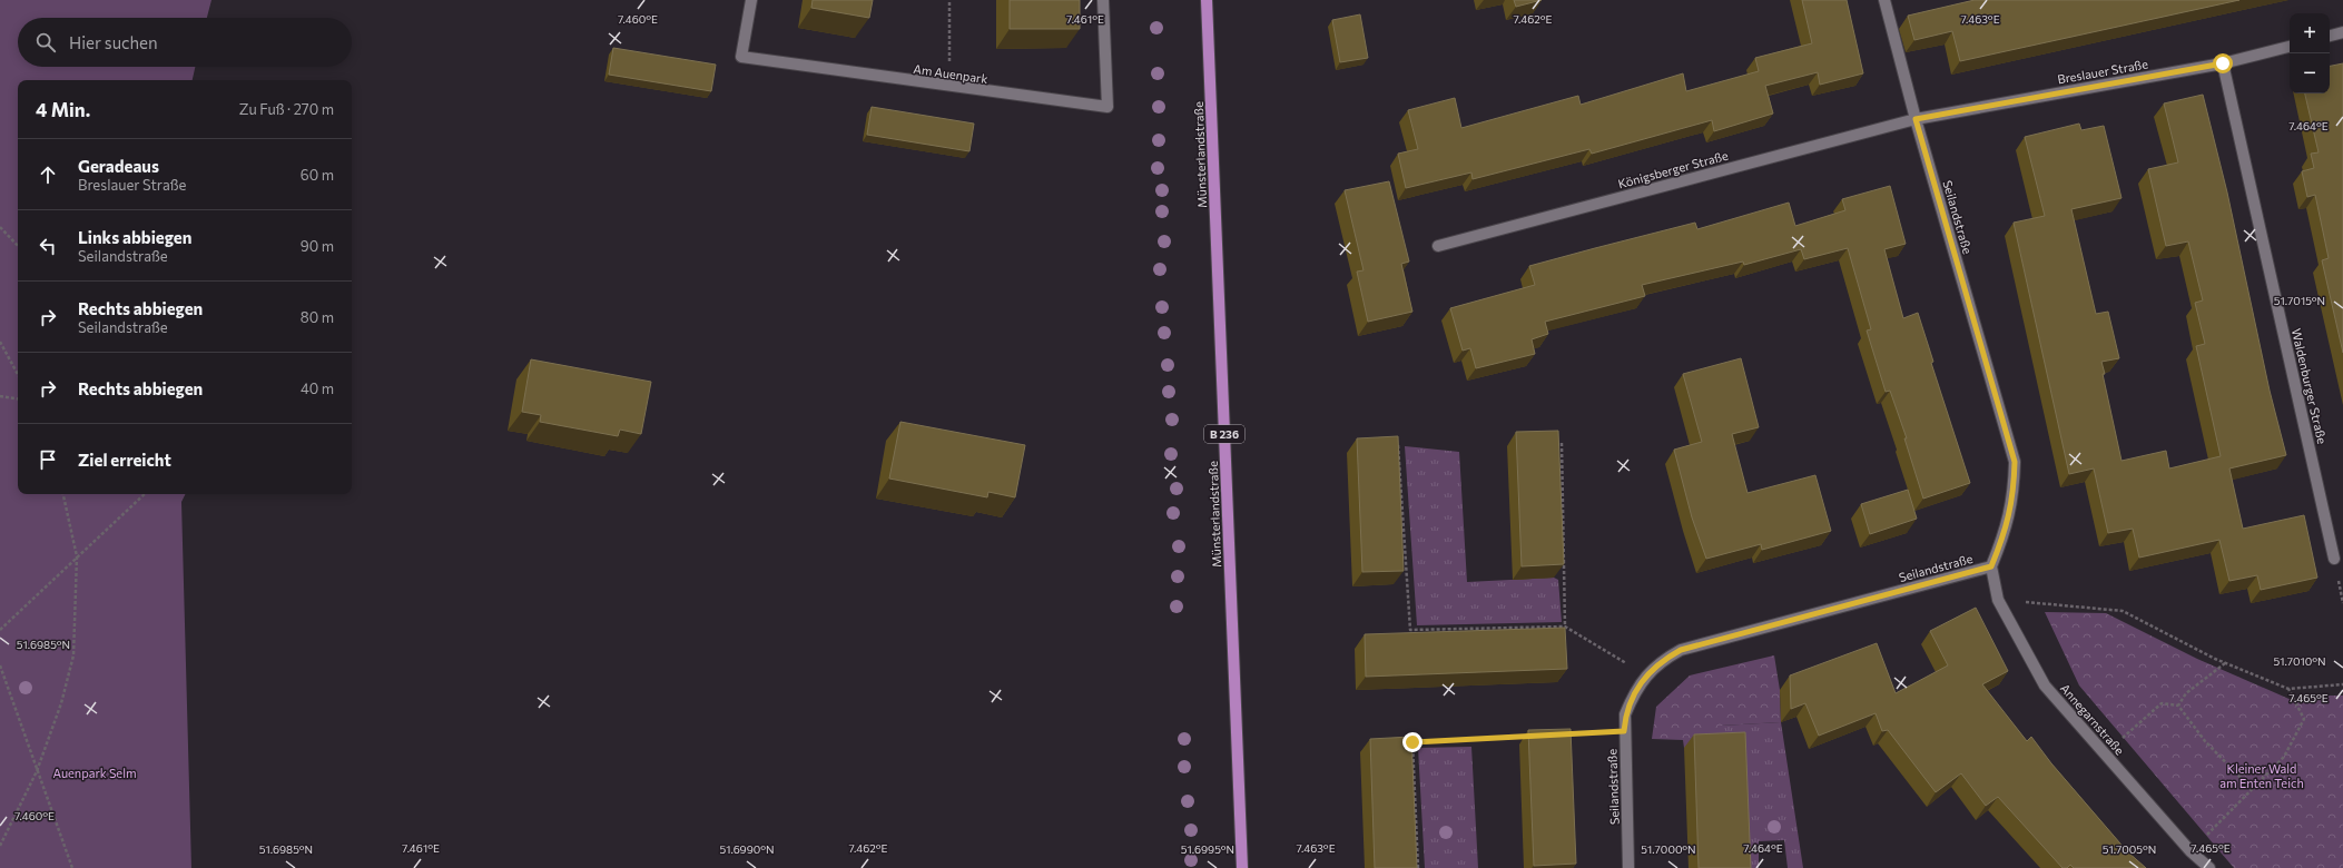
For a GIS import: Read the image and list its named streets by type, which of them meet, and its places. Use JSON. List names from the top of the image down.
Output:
{
  "streets": {
    "main road": ["Münsterlandstraße", "B 236"],
    "street": [
      "Breslauer Straße",
      "Am Auenpark",
      "Königsberger Straße",
      "Seilandstraße",
      "Waldenburger Straße",
      "Annegarnstraße"
    ]
  },
  "crossings": [
    ["Breslauer Straße", "Königsberger Straße"],
    ["Breslauer Straße", "Seilandstraße"],
    ["Breslauer Straße", "Waldenburger Straße"],
    ["Königsberger Straße", "Seilandstraße"],
    ["Seilandstraße", "Annegarnstraße"]
  ],
  "parks": ["Kleiner Wald am Enten Teich", "Auenpark Selm"],
  "page": {
    "map_buttons": ["+", "−"],
    "search": "Hier suchen",
    "heading": ["4 Min.", "Zu Fuß · 270 m"],
    "list": [
      ["Geradeaus", "Breslauer Straße", "60 m"],
      ["Links abbiegen", "Seilandstraße", "90 m"],
      ["Rechts abbiegen", "Seilandstraße", "80 m"],
      ["Rechts abbiegen", "40 m"],
      "Ziel erreicht"
    ]
  },
  "coordinates": [
    "7.461°E",
    "7.463°E",
    "7.460°E",
    "7.462°E",
    "7.464°E",
    "51.7015°N",
    "51.6985°N",
    "51.7010°N",
    "7.465°E",
    "51.6990°N",
    "51.6995°N",
    "51.7000°N",
    "51.7005°N"
  ]
}
